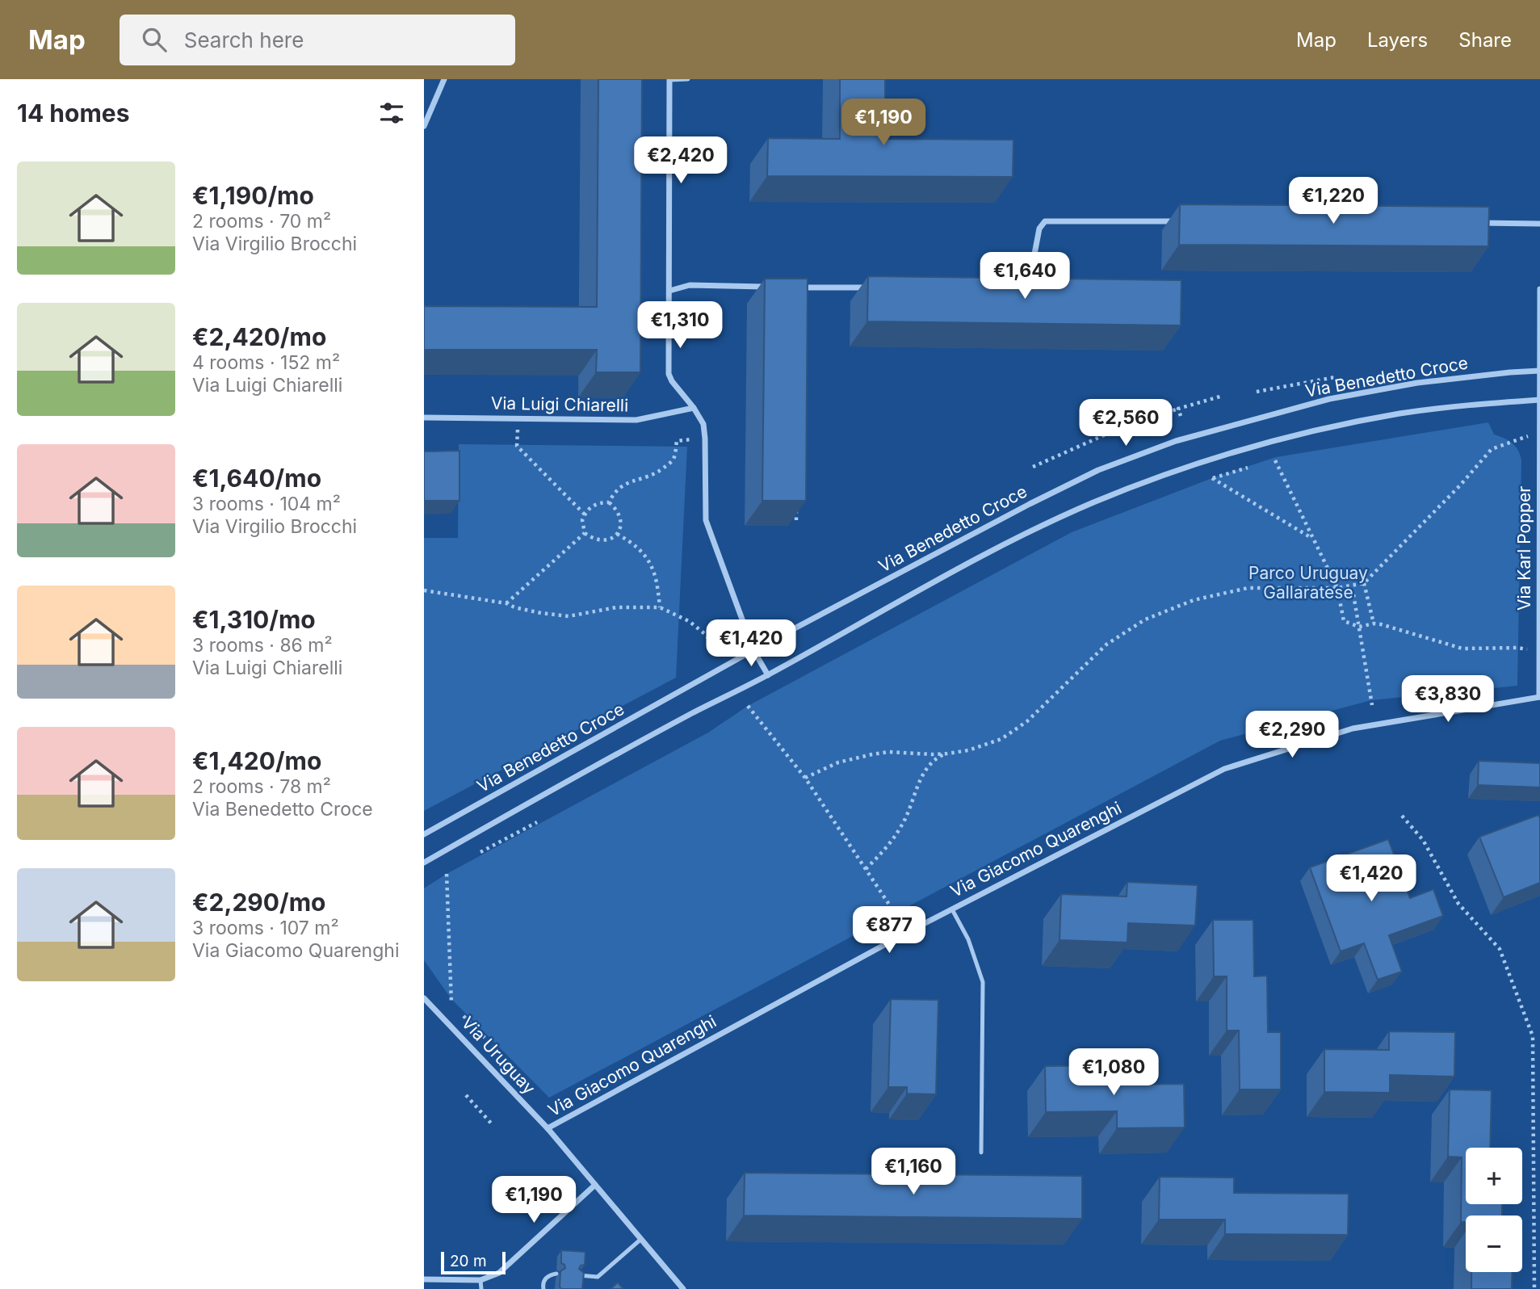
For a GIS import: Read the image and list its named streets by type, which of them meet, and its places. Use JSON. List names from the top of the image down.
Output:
{
  "streets": {
    "street": [
      "Via Benedetto Croce",
      "Via Luigi Chiarelli",
      "Via Karl Popper",
      "Via Giacomo Quarenghi",
      "Via Uruguay"
    ]
  },
  "crossings": [
    ["Via Benedetto Croce", "Via Karl Popper"],
    ["Via Karl Popper", "Via Giacomo Quarenghi"],
    ["Via Giacomo Quarenghi", "Via Uruguay"]
  ],
  "parks": ["Parco Uruguay Gallaratese"],
  "scale_bar": "20 m",
  "page": {
    "header": "Map",
    "search": "Search here",
    "nav": ["Map", "Layers", "Share"],
    "heading": "14 homes",
    "price": [
      "€1,190",
      "€2,420",
      "€1,220",
      "€1,640",
      "€1,310",
      "€2,560",
      "€1,420",
      "€3,830",
      "€2,290",
      "€1,420",
      "€877",
      "€1,080",
      "€1,160",
      "€1,190"
    ],
    "list": [
      {
        "name": "€1,190/mo",
        "note": "2 rooms · 70 m² · Via Virgilio Brocchi"
      },
      {
        "name": "€2,420/mo",
        "note": "4 rooms · 152 m² · Via Luigi Chiarelli"
      },
      {
        "name": "€1,640/mo",
        "note": "3 rooms · 104 m² · Via Virgilio Brocchi"
      },
      {
        "name": "€1,310/mo",
        "note": "3 rooms · 86 m² · Via Luigi Chiarelli"
      },
      {
        "name": "€1,420/mo",
        "note": "2 rooms · 78 m² · Via Benedetto Croce"
      },
      {
        "name": "€2,290/mo",
        "note": "3 rooms · 107 m² · Via Giacomo Quarenghi"
      }
    ],
    "map_buttons": ["+", "−"],
    "scale": "20 m"
  }
}
